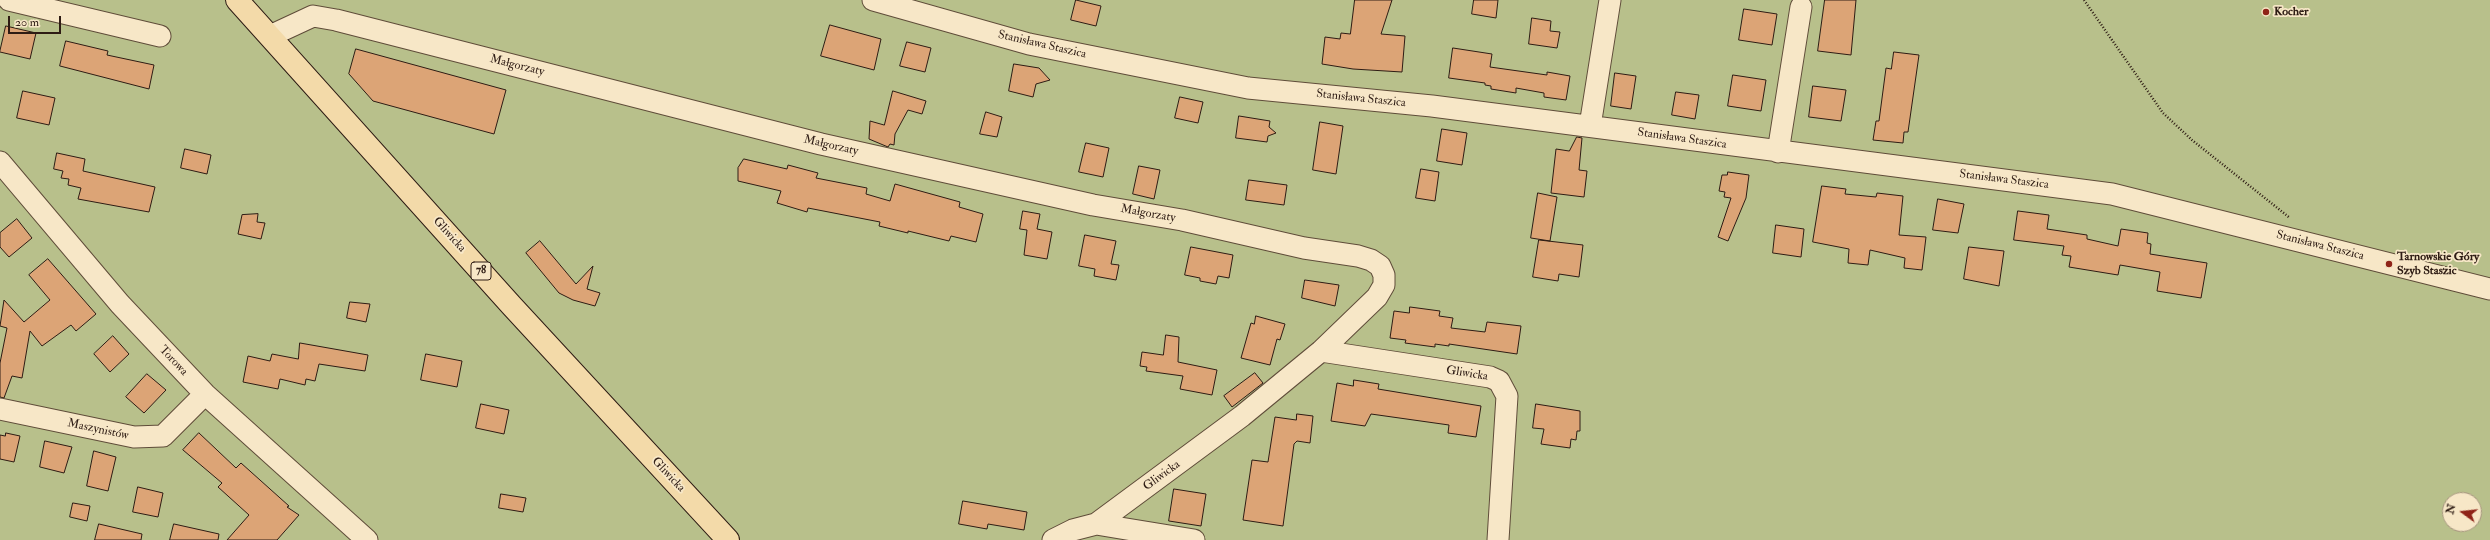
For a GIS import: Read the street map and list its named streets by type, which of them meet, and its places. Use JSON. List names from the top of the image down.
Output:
{
  "streets": {
    "main road": ["Gliwicka", "78"],
    "street": [
      "Stanisława Staszica",
      "Małgorzaty",
      "Torowa",
      "Maszynistów"
    ]
  },
  "crossings": [
    ["Małgorzaty", "Gliwicka"],
    ["Torowa", "Maszynistów"]
  ],
  "places": ["Kocher", "Tarnowskie Góry Szyb Staszic"],
  "scale_bar": "20 m",
  "north": "left"
}
